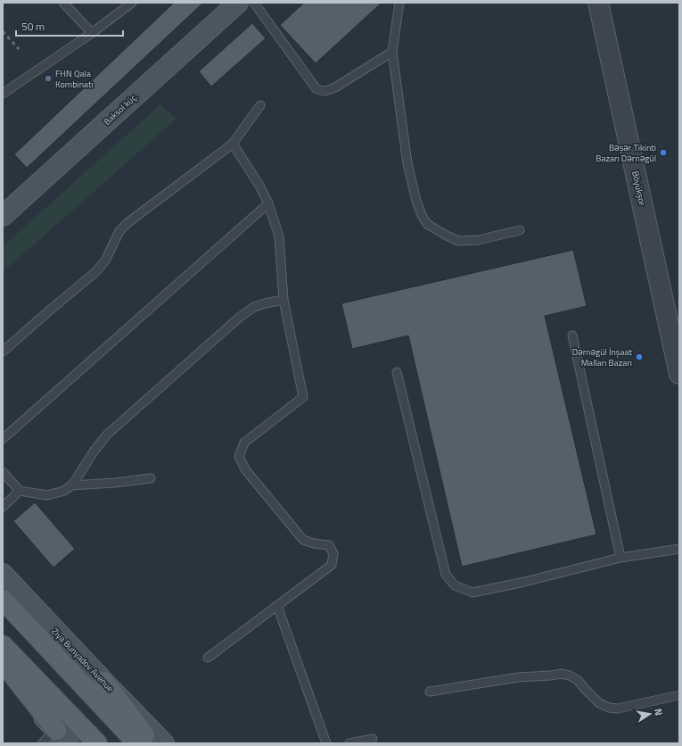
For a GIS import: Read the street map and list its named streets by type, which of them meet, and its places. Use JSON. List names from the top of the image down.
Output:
{
  "streets": {
    "main road": ["Baksol küç.", "Ziya Bunyadov Avenue"],
    "street": ["Böyükşor"]
  },
  "places": ["FHN Qala Kombinatı", "Bəşər Tikinti Bazarı Dərnəgül", "Dərnəgül İnşaat Malları Bazarı"],
  "scale_bar": "50 m",
  "north": "right"
}
